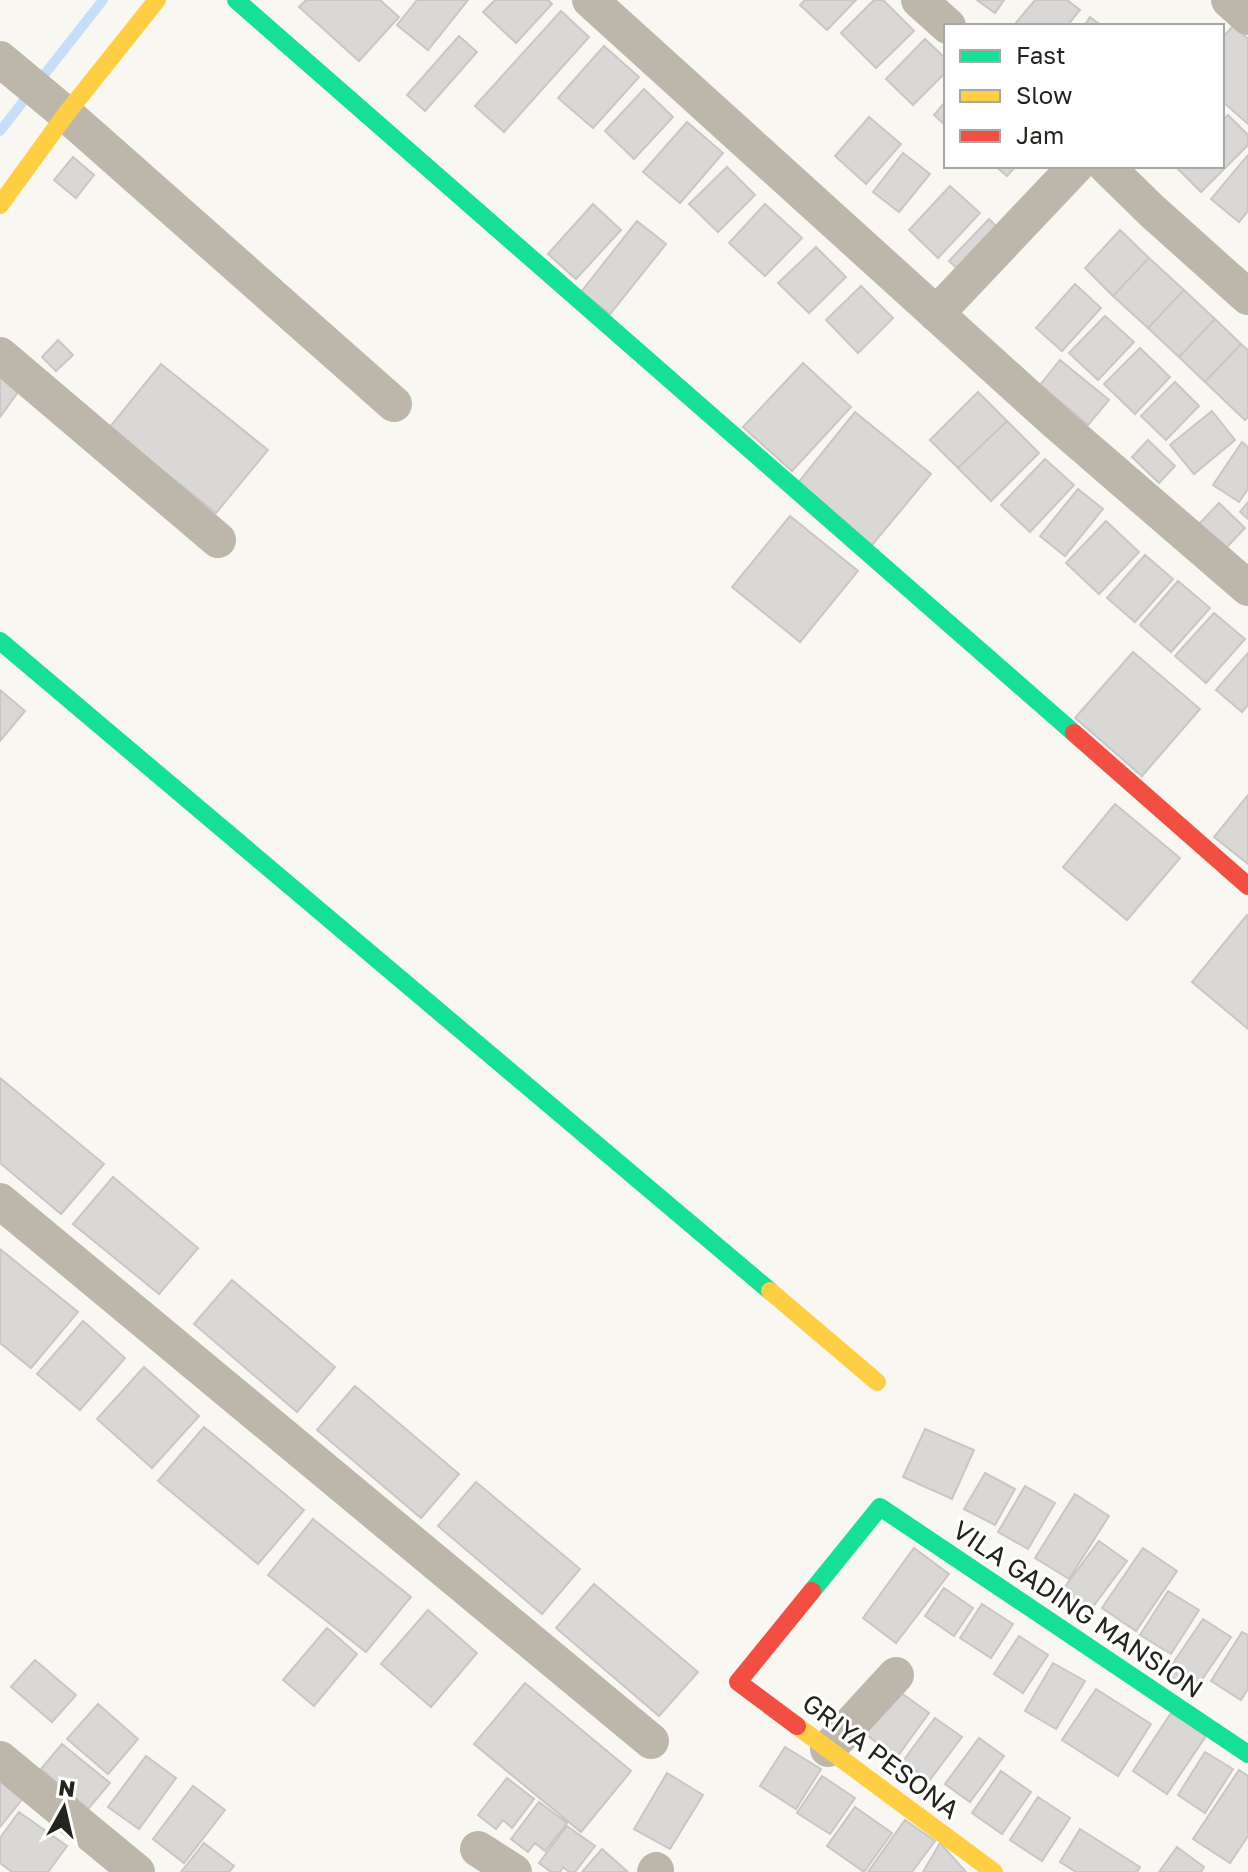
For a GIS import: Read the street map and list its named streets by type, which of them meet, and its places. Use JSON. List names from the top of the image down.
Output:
{
  "streets": {
    "street": ["VILA GADING MANSION", "GRIYA PESONA"]
  },
  "crossings": [
    ["VILA GADING MANSION", "GRIYA PESONA"]
  ],
  "legend": ["Fast", "Slow", "Jam"],
  "north": "top"
}
